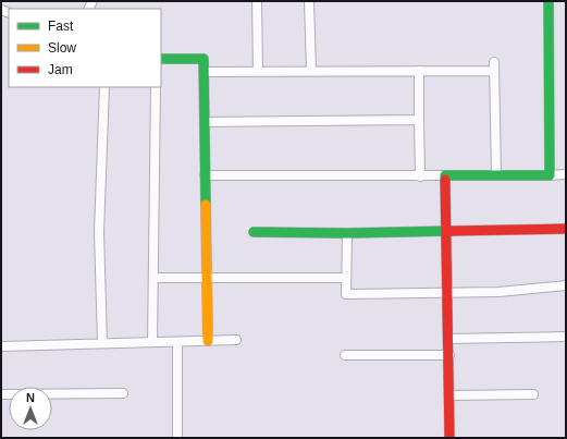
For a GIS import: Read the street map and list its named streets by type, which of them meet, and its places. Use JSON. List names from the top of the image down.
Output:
{
  "legend": ["Fast", "Slow", "Jam"],
  "north": "top"
}
